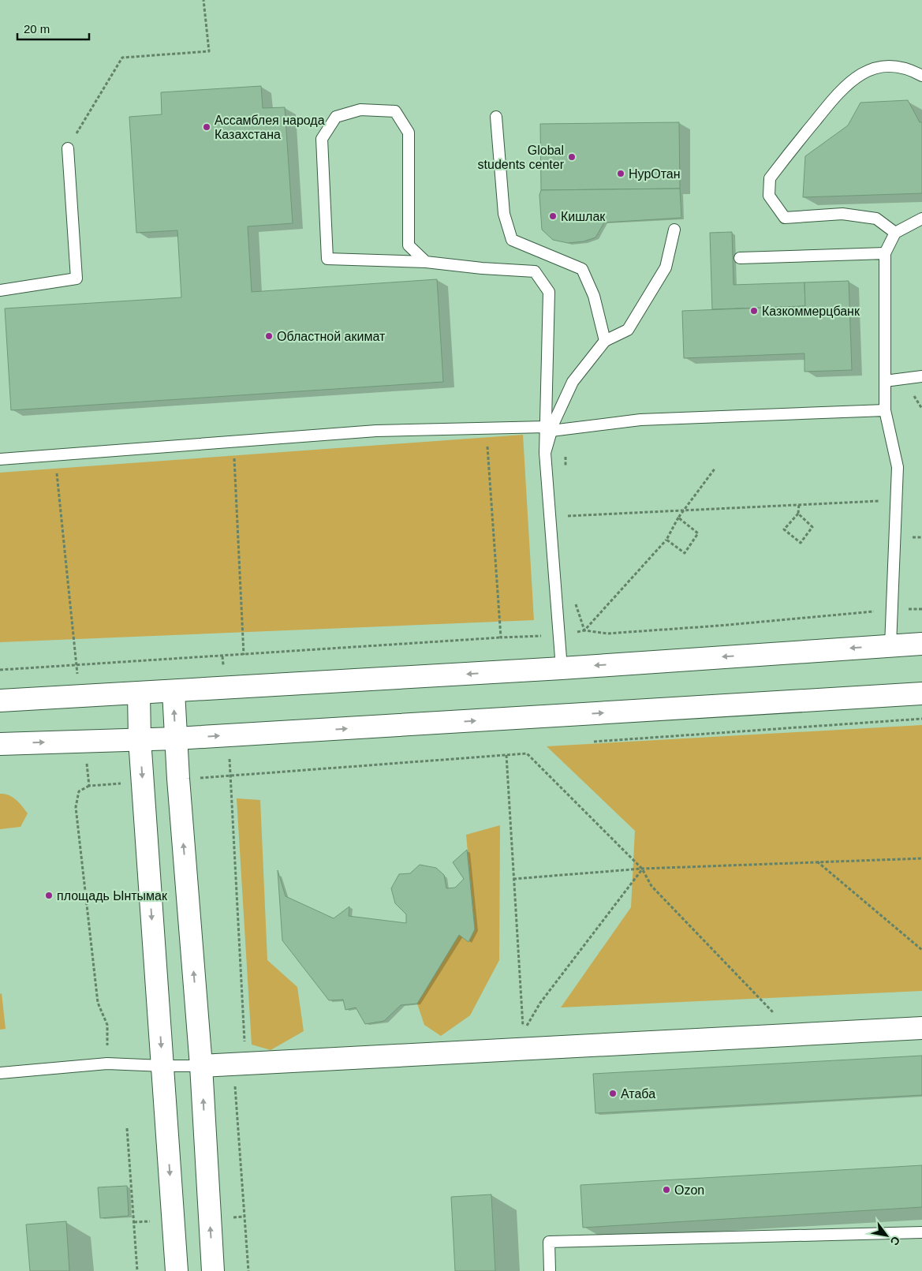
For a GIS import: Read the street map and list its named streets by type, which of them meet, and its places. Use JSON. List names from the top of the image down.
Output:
{
  "places": [
    "Ассамблея народа Казахстана",
    "Global students center",
    "НурОтан",
    "Кишлак",
    "Казкоммерцбанк",
    "Областной акимат",
    "площадь Ынтымак",
    "Атаба",
    "Ozon"
  ],
  "scale_bar": "20 m",
  "north": "bottom right"
}
